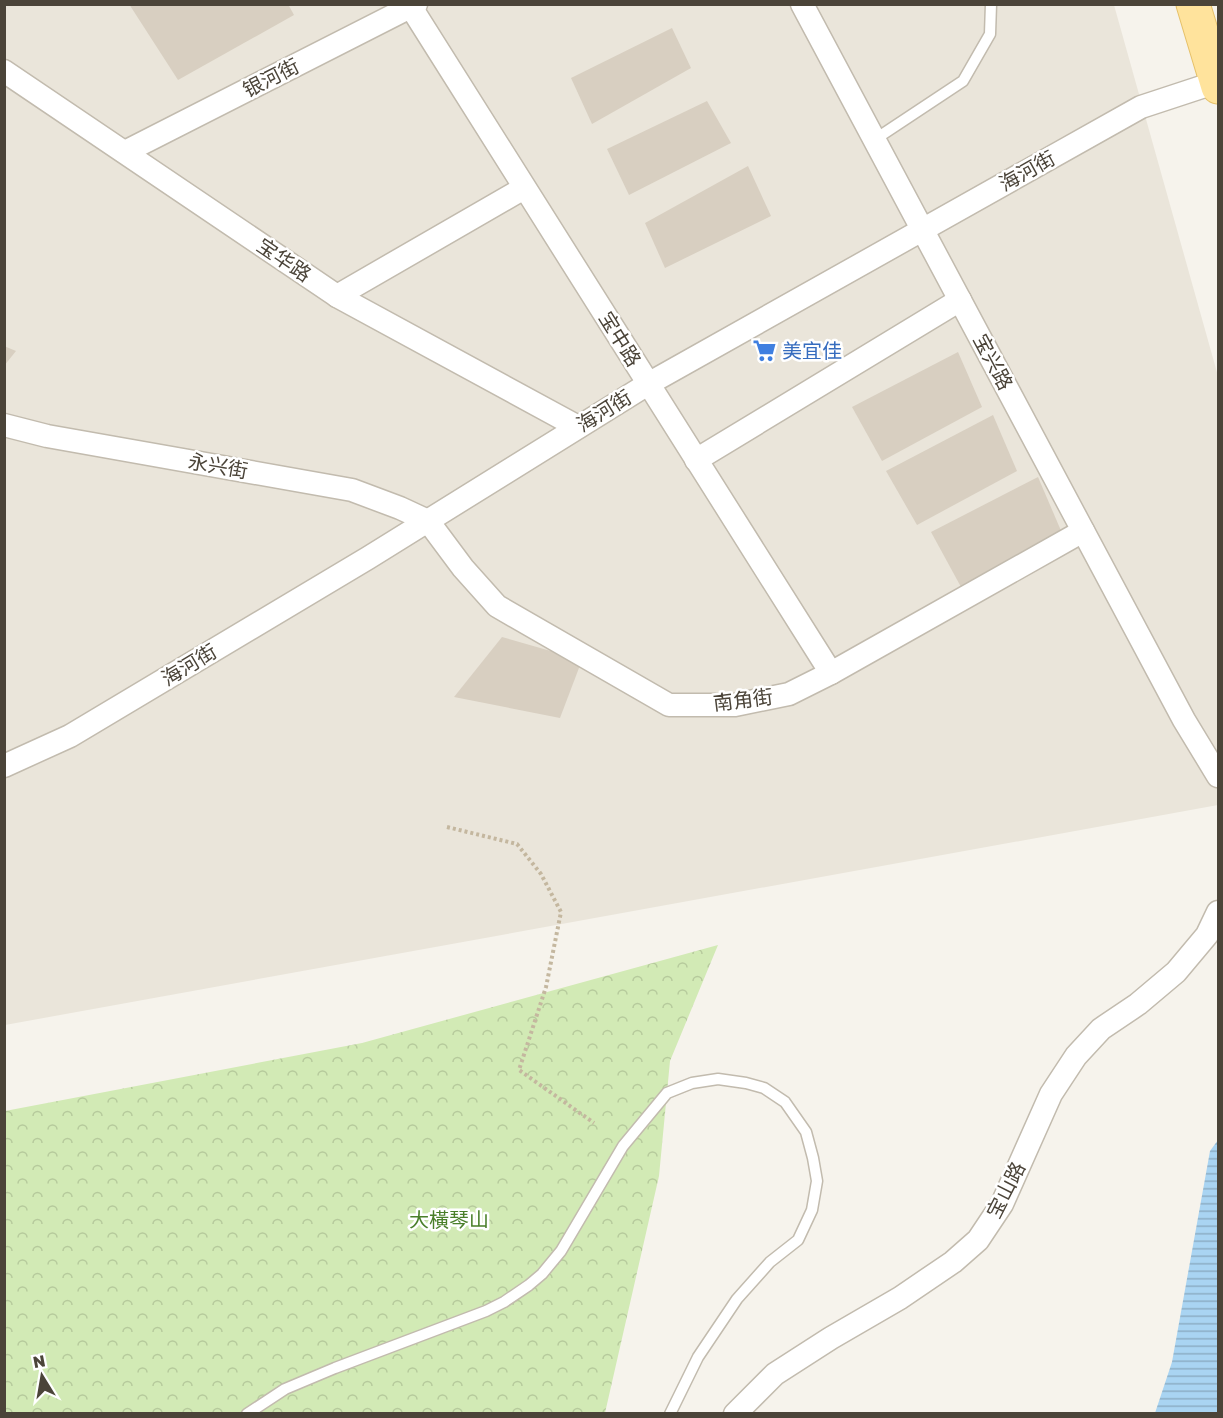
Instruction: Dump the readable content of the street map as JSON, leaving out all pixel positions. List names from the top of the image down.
{
  "streets": {
    "street": [
      "银河街",
      "海河街",
      "宝华路",
      "宝中路",
      "宝兴路",
      "永兴街",
      "南角街",
      "宝山路"
    ]
  },
  "crossings": [
    ["银河街", "宝华路"],
    ["银河街", "宝中路"],
    ["海河街", "宝华路"],
    ["海河街", "宝中路"],
    ["海河街", "宝兴路"],
    ["海河街", "永兴街"],
    ["海河街", "南角街"],
    ["宝中路", "南角街"],
    ["宝兴路", "南角街"],
    ["永兴街", "南角街"]
  ],
  "parks": ["大橫琴山"],
  "places": {
    "supermarket": ["美宜佳"]
  },
  "north": "top"
}
